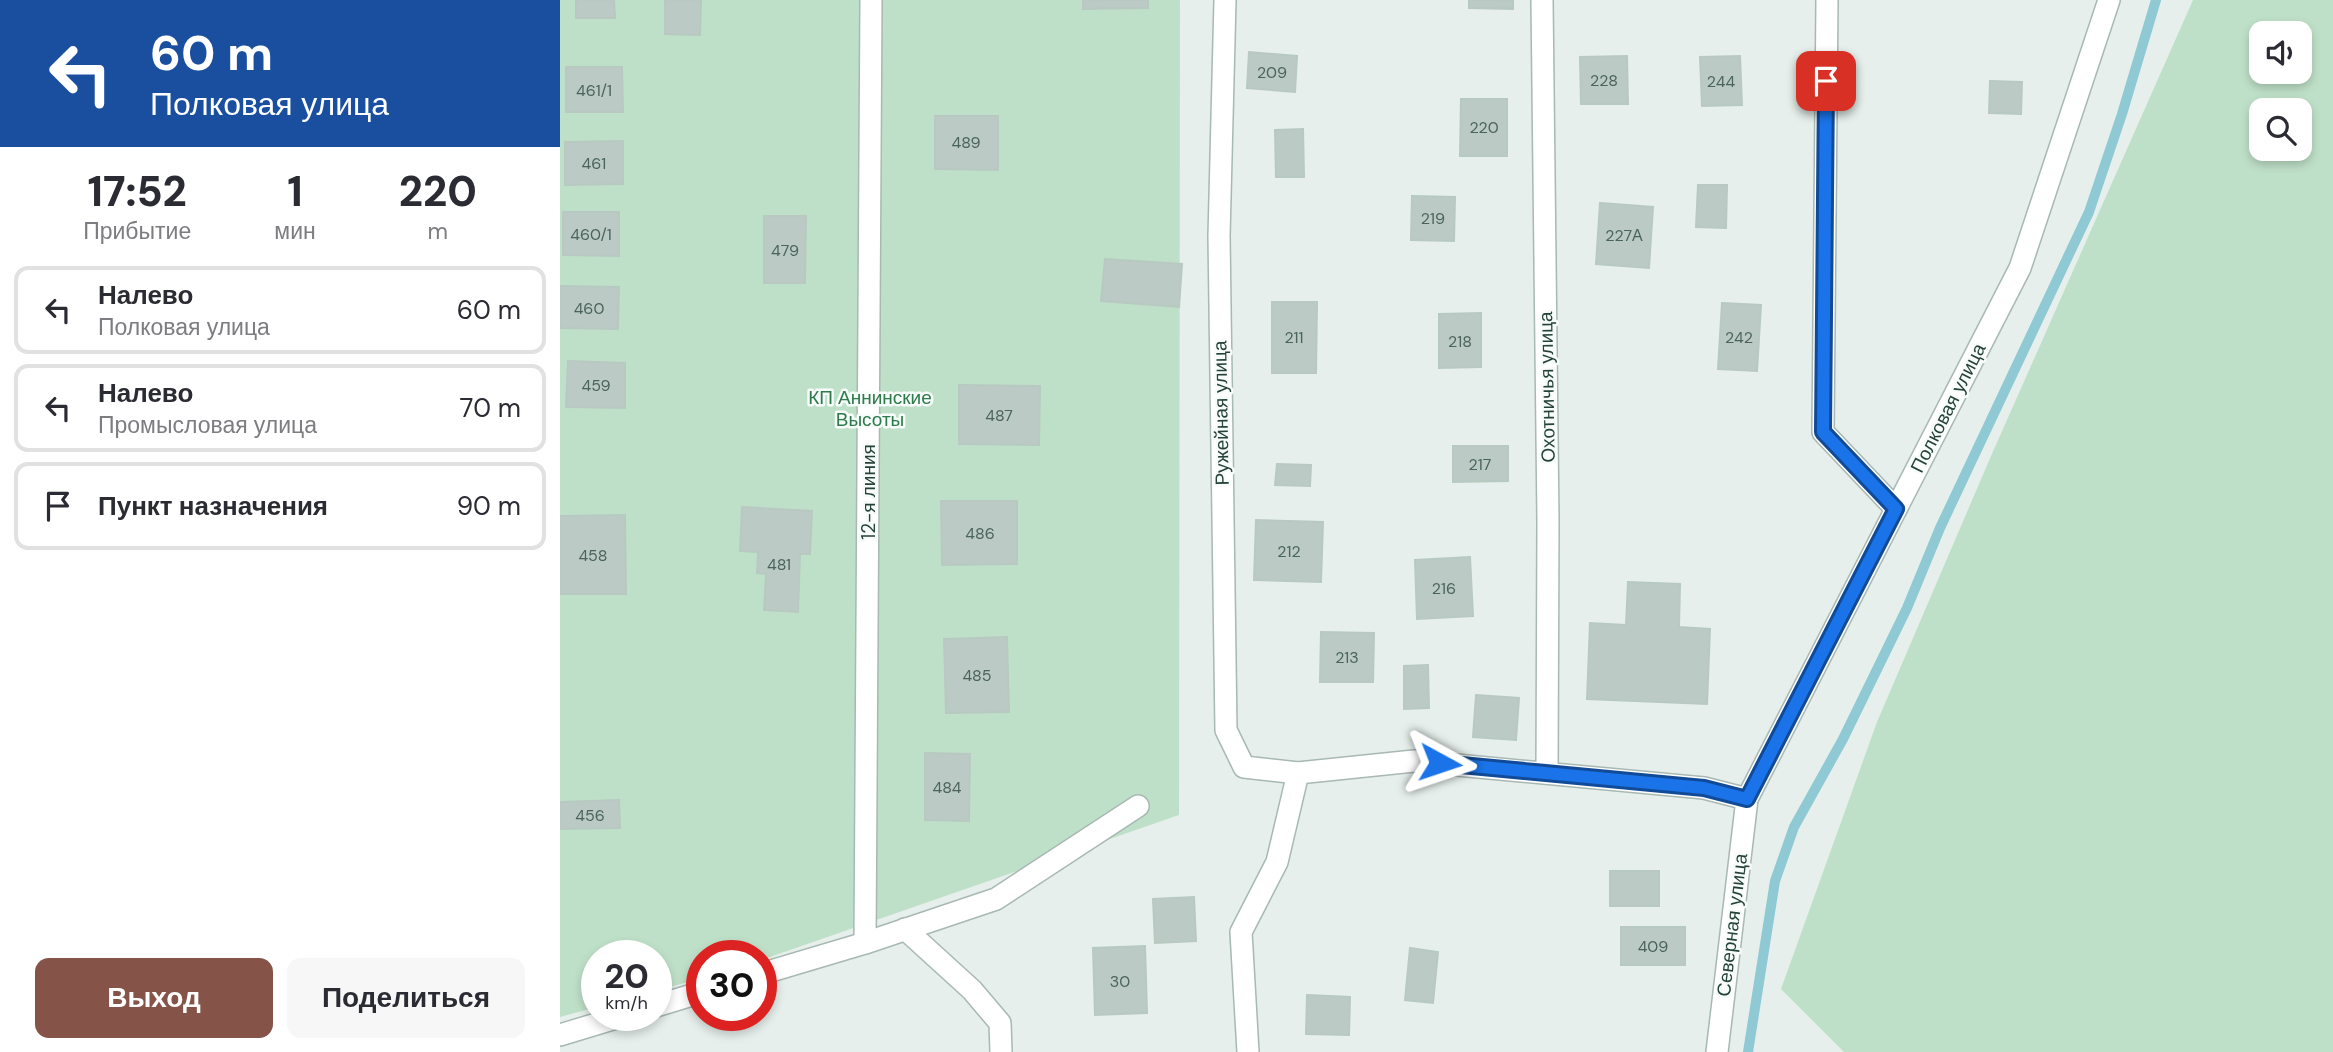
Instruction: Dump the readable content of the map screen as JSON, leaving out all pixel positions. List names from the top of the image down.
{
  "streets": {
    "street": [
      "Охотничья улица",
      "Полковая улица",
      "Ружейная улица",
      "12-я линия",
      "Северная улица"
    ]
  },
  "crossings": [
    ["Полковая улица", "Северная улица"]
  ],
  "parks": ["КП Аннинские Высоты"],
  "house_numbers": [
    "209",
    "228",
    "244",
    "461/1",
    "220",
    "489",
    "461",
    "219",
    "460/1",
    "227А",
    "479",
    "460",
    "211",
    "242",
    "218",
    "459",
    "487",
    "217",
    "486",
    "212",
    "458",
    "481",
    "216",
    "213",
    "485",
    "484",
    "456",
    "409",
    "30"
  ],
  "page": {
    "turn": ["60 m", "Полковая улица"],
    "eta": [
      "17:52",
      "Прибытие",
      "1",
      "мин",
      "220",
      "m"
    ],
    "list": [
      {
        "name": "Налево",
        "note": "Полковая улица",
        "value": "60 m"
      },
      {
        "name": "Налево",
        "note": "Промысловая улица",
        "value": "70 m"
      },
      {
        "name": "Пункт назначения",
        "value": "90 m"
      }
    ],
    "speed": "20 km/h",
    "limit": "30",
    "buttons": ["Выход", "Поделиться"]
  }
}
